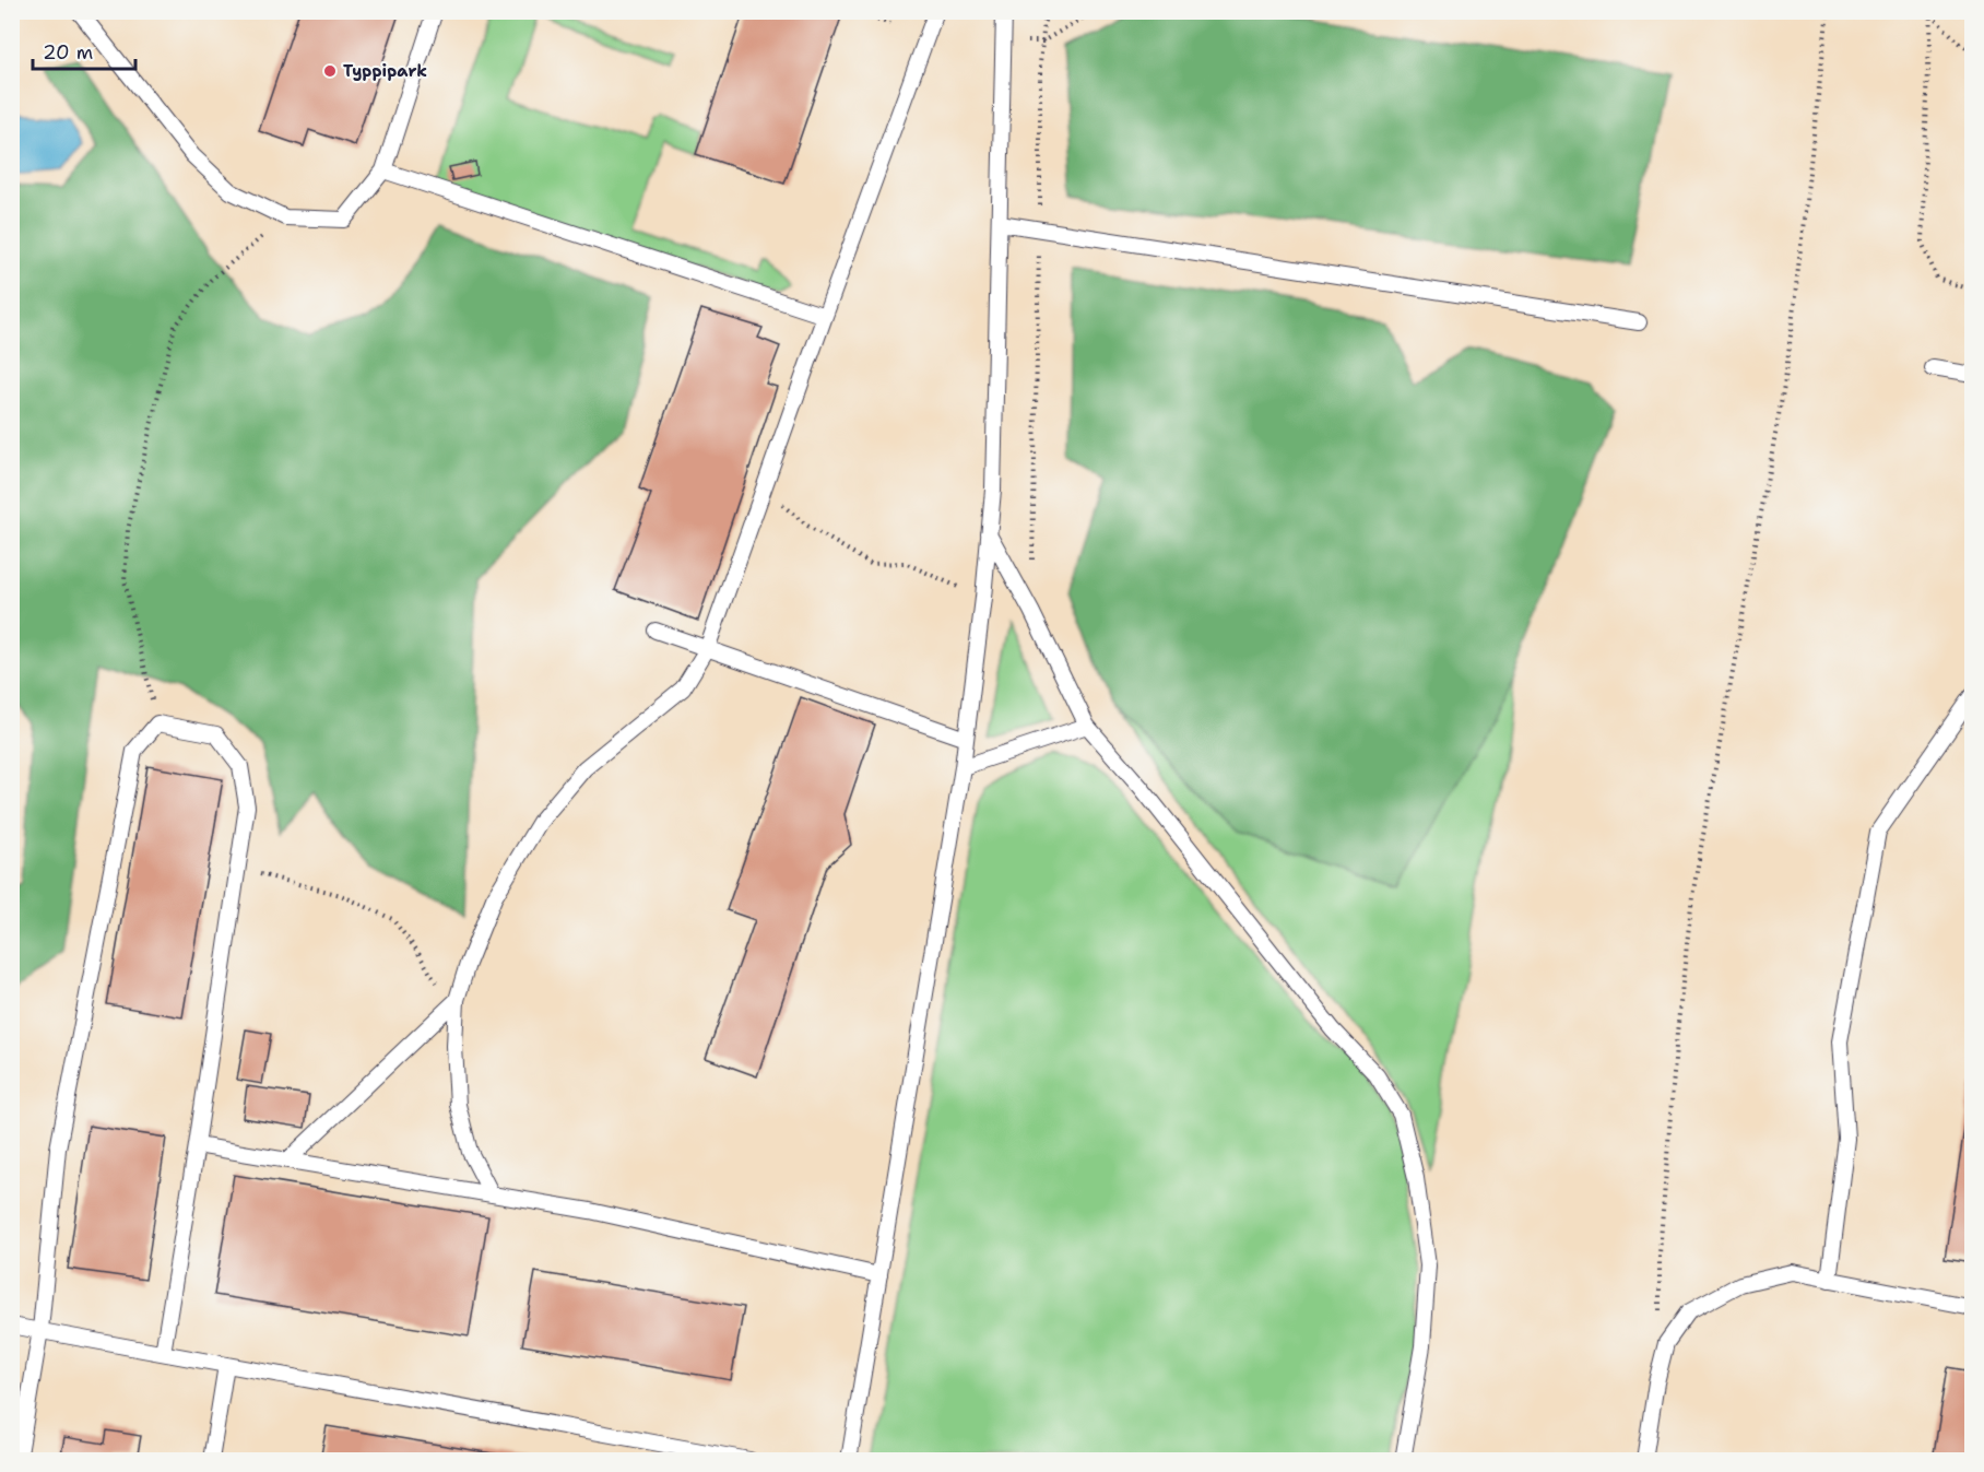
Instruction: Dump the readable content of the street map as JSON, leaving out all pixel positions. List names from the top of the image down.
{
  "places": ["Typpipark"],
  "scale_bar": "20 m"
}
